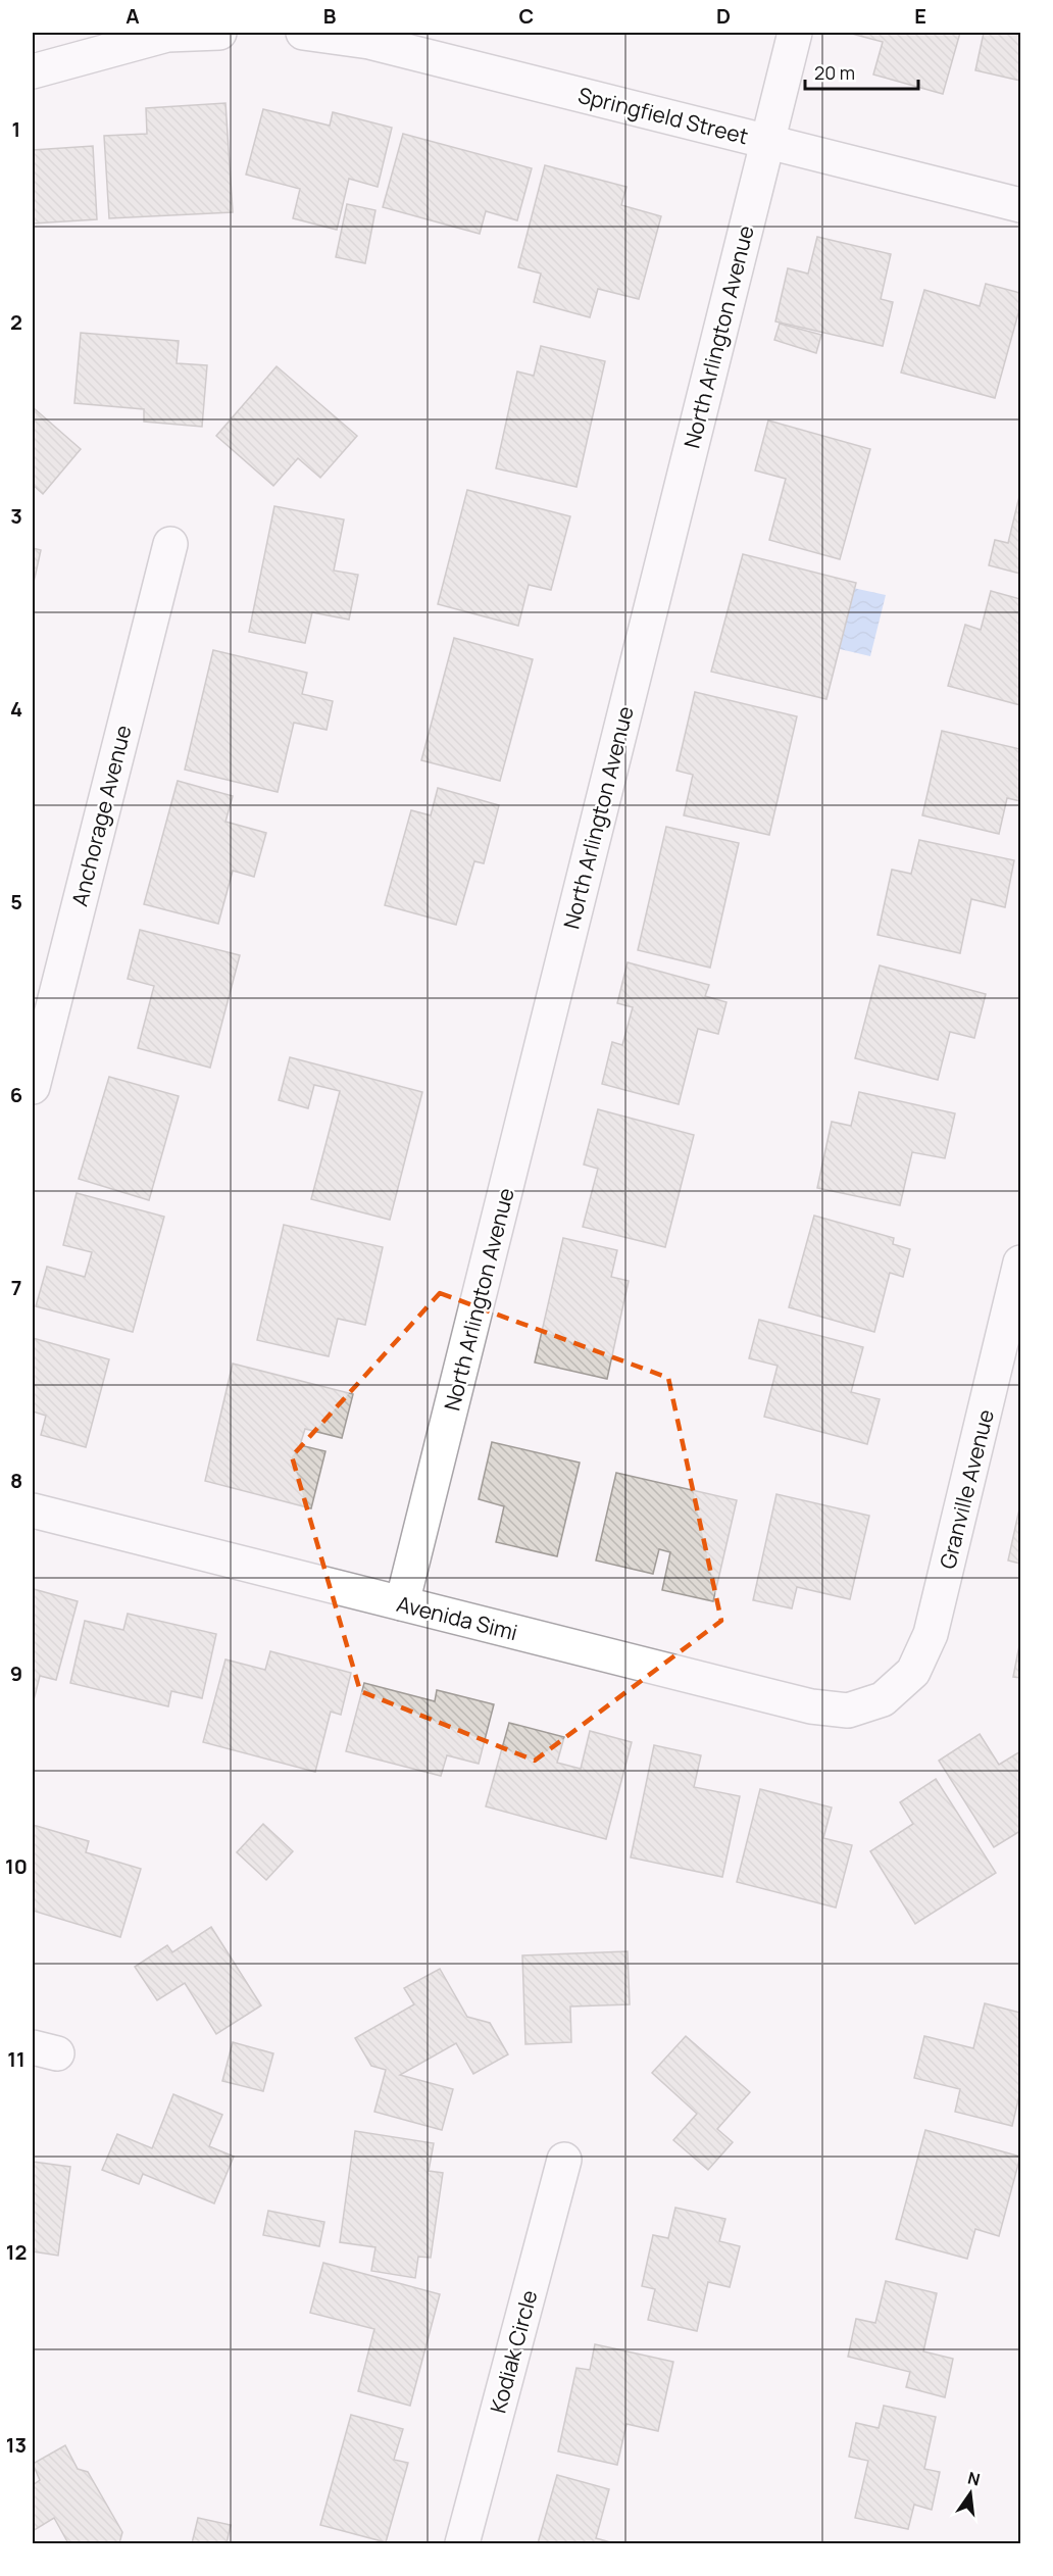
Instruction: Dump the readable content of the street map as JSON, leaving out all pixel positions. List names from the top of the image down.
{
  "streets": {
    "street": [
      "Springfield Street",
      "North Arlington Avenue",
      "Anchorage Avenue",
      "Granville Avenue",
      "Avenida Simi",
      "Kodiak Circle"
    ]
  },
  "crossings": [
    ["Springfield Street", "North Arlington Avenue"],
    ["North Arlington Avenue", "Avenida Simi"],
    ["Granville Avenue", "Avenida Simi"]
  ],
  "scale_bar": "20 m",
  "north": "top",
  "grid": {
    "columns": [
      "A",
      "B",
      "C",
      "D",
      "E"
    ],
    "rows": [
      "1",
      "2",
      "3",
      "4",
      "5",
      "6",
      "7",
      "8",
      "9",
      "10",
      "11",
      "12",
      "13"
    ]
  }
}
